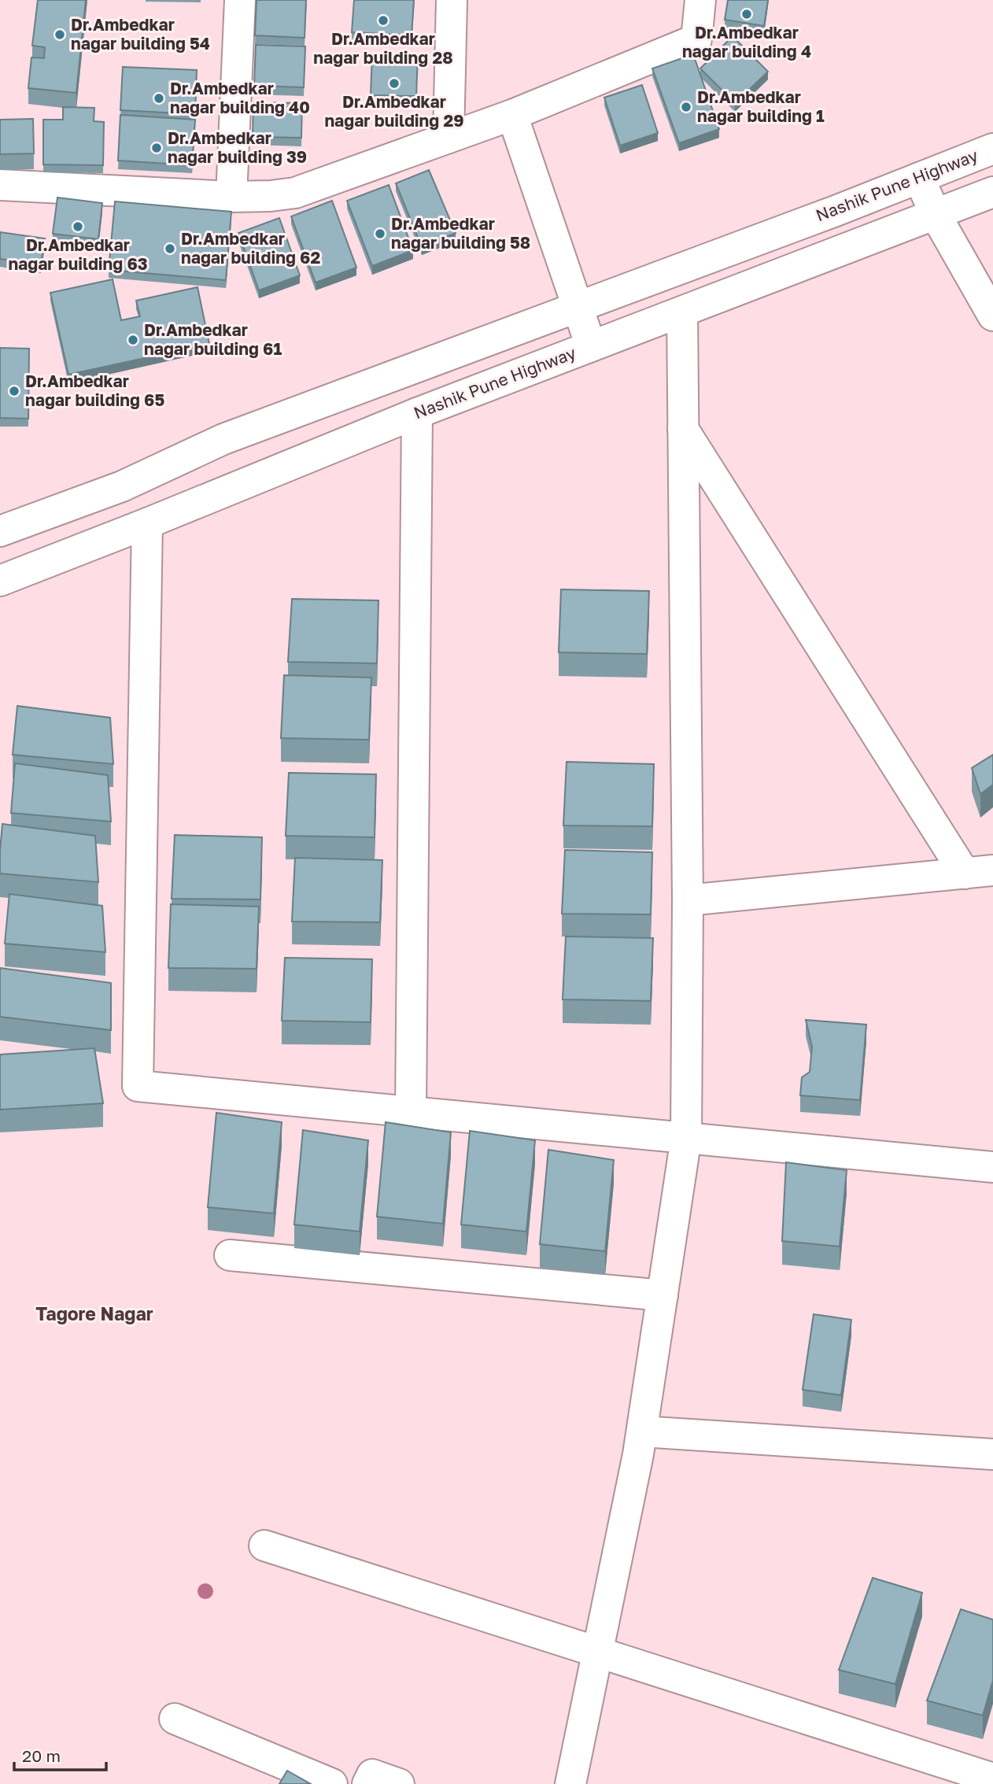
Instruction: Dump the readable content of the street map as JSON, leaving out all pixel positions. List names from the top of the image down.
{
  "streets": {
    "main road": ["Nashik Pune Highway"]
  },
  "districts": ["Tagore Nagar"],
  "places": [
    "Dr.Ambedkar nagar building 4",
    "Dr.Ambedkar nagar building 28",
    "Dr.Ambedkar nagar building 54",
    "Dr.Ambedkar nagar building 29",
    "Dr.Ambedkar nagar building 40",
    "Dr.Ambedkar nagar building 1",
    "Dr.Ambedkar nagar building 39",
    "Dr.Ambedkar nagar building 63",
    "Dr.Ambedkar nagar building 58",
    "Dr.Ambedkar nagar building 62",
    "Dr.Ambedkar nagar building 61",
    "Dr.Ambedkar nagar building 65"
  ],
  "scale_bar": "20 m"
}
